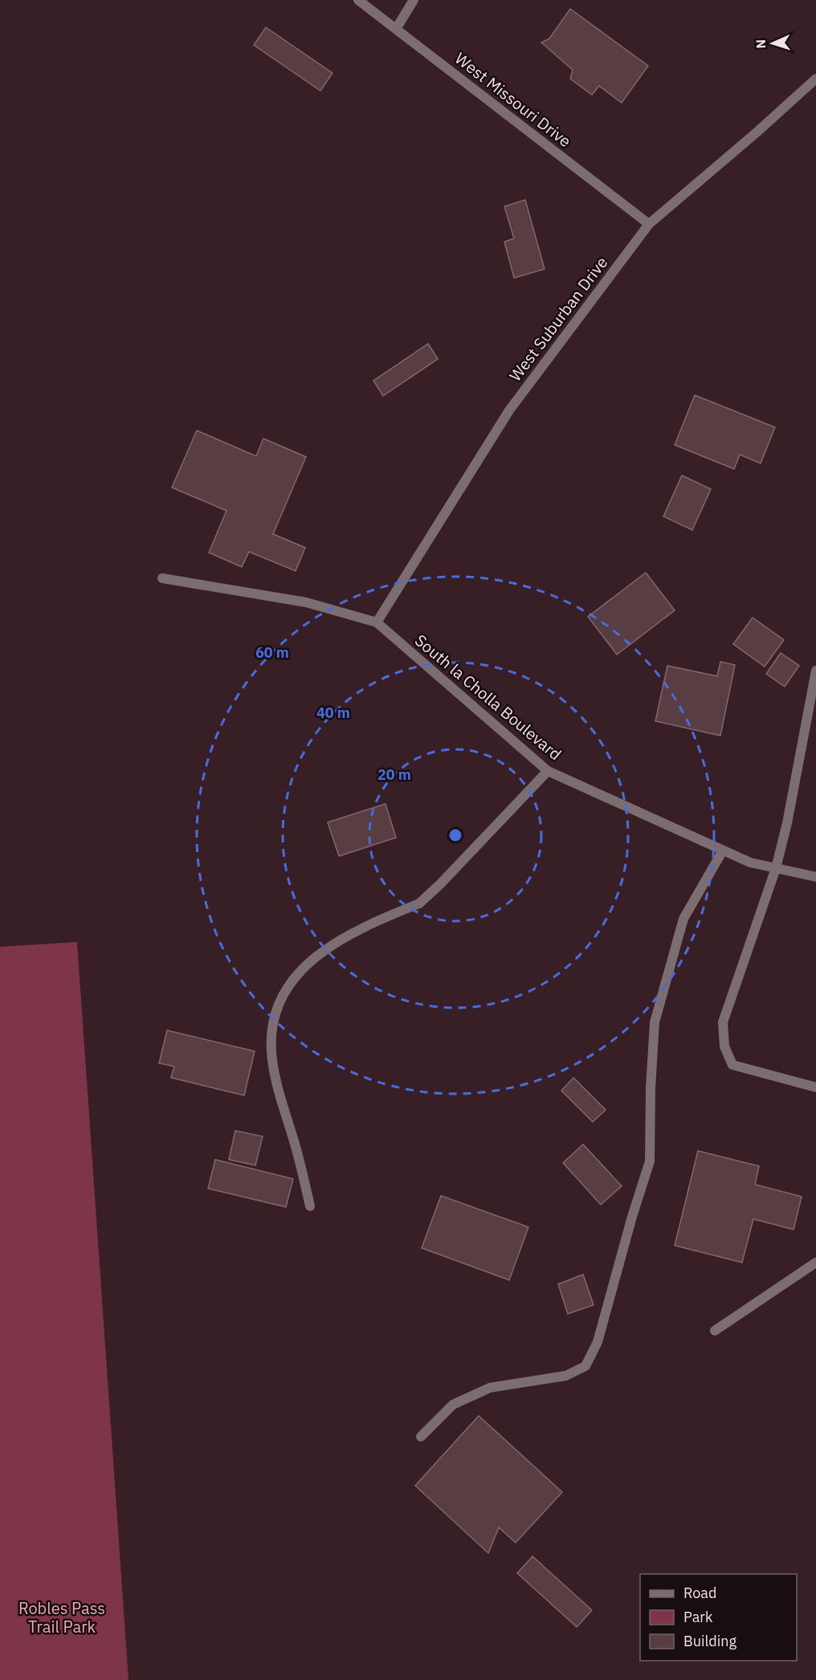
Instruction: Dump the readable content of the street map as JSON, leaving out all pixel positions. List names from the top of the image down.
{
  "streets": {
    "street": ["West Missouri Drive", "West Suburban Drive", "South la Cholla Boulevard"]
  },
  "crossings": [
    ["West Missouri Drive", "West Suburban Drive"],
    ["West Suburban Drive", "South la Cholla Boulevard"]
  ],
  "parks": ["Robles Pass Trail Park"],
  "legend": ["Road", "Park", "Building"],
  "north": "left",
  "rings": ["60 m", "40 m", "20 m"]
}
